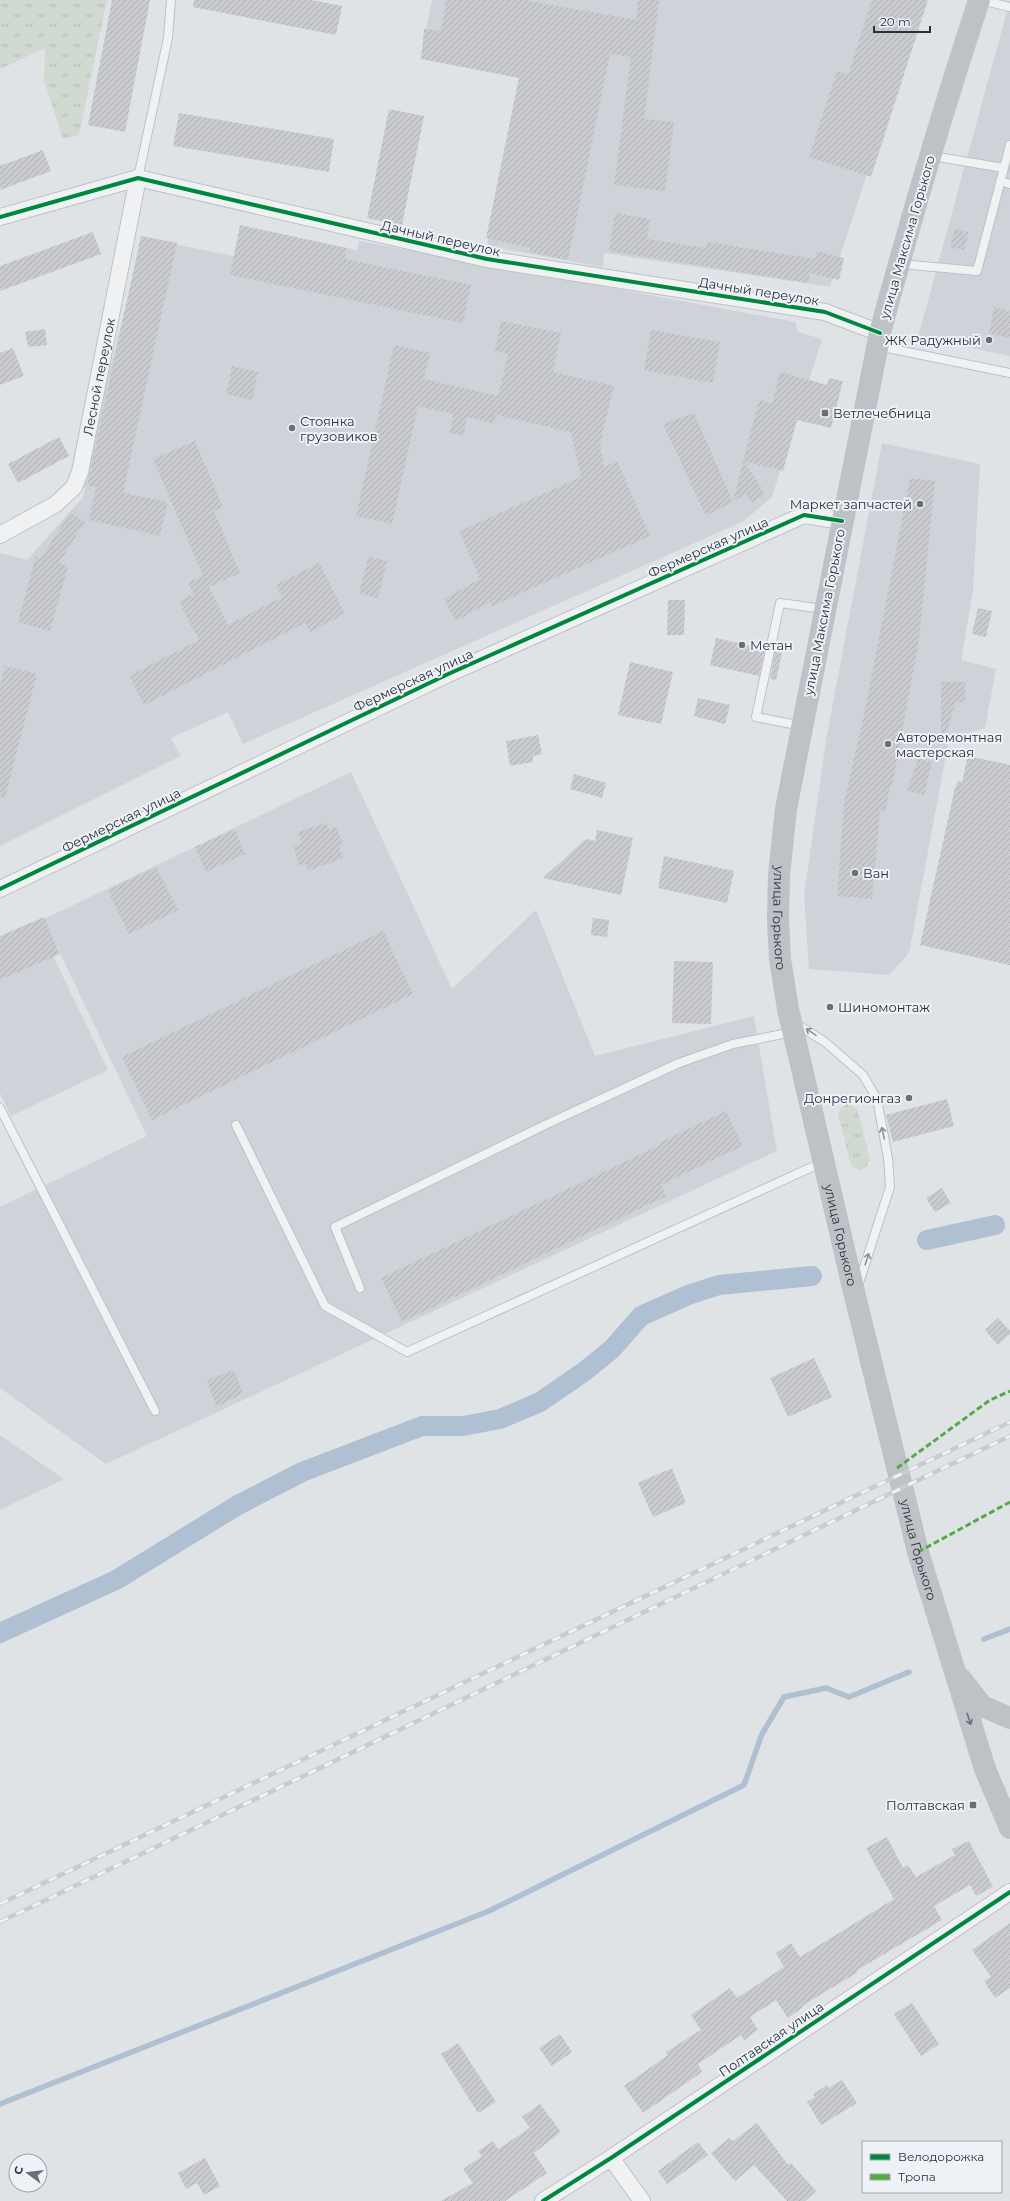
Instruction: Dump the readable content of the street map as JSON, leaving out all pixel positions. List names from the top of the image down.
{
  "streets": {
    "main road": ["улица Максима Горького", "улица Горького"],
    "street": [
      "Дачный переулок",
      "Лесной переулок",
      "Фермерская улица",
      "Полтавская улица"
    ]
  },
  "crossings": [
    ["улица Максима Горького", "Дачный переулок"],
    ["улица Максима Горького", "Фермерская улица"],
    ["улица Максима Горького", "улица Горького"],
    ["Дачный переулок", "Лесной переулок"]
  ],
  "places": {
    "other": [
      "ЖК Радужный",
      "Стоянка грузовиков",
      "Маркет запчастей",
      "Метан",
      "Авторемонтная мастерская",
      "Ван",
      "Шиномонтаж",
      "Донрегионгаз"
    ],
    "transit": ["Ветлечебница", "Полтавская"]
  },
  "legend": ["Велодорожка", "Тропа"],
  "scale_bar": "20 m",
  "north": "left"
}
